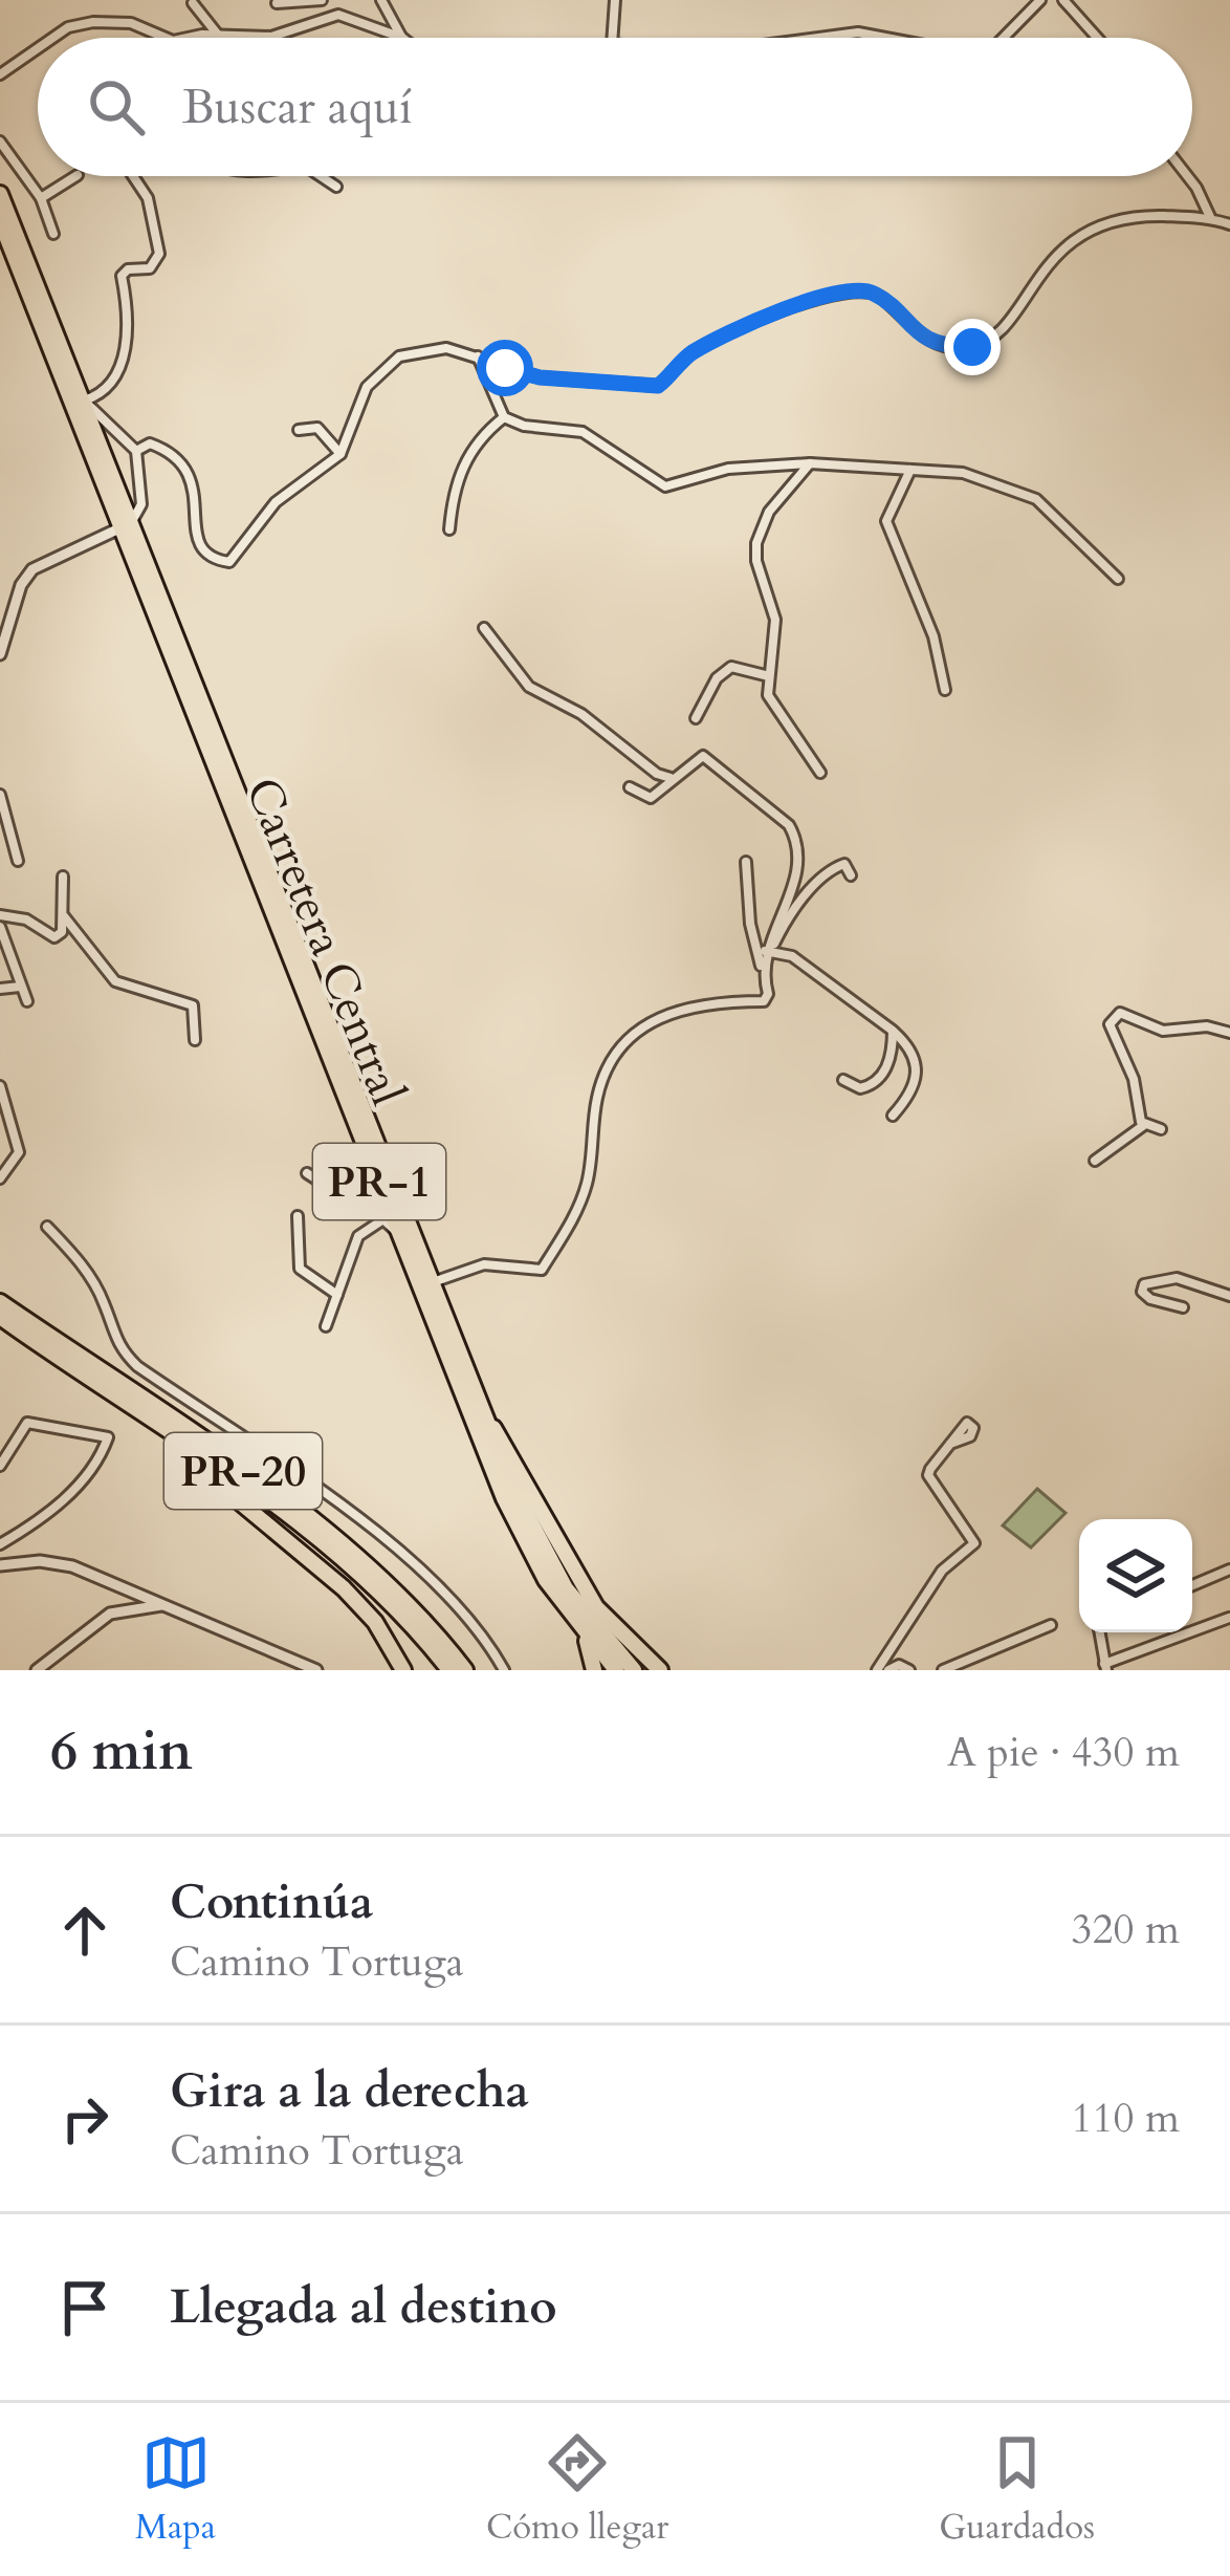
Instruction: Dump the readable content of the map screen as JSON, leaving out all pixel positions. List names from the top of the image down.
{
  "streets": {
    "highway": ["Carretera Central", "PR-1", "PR-20"]
  },
  "page": {
    "search": "Buscar aquí",
    "heading": ["6 min", "A pie · 430 m"],
    "list": [
      ["Continúa", "Camino Tortuga", "320 m"],
      ["Gira a la derecha", "Camino Tortuga", "110 m"],
      "Llegada al destino"
    ],
    "nav": ["Mapa", "Cómo llegar", "Guardados"]
  }
}
